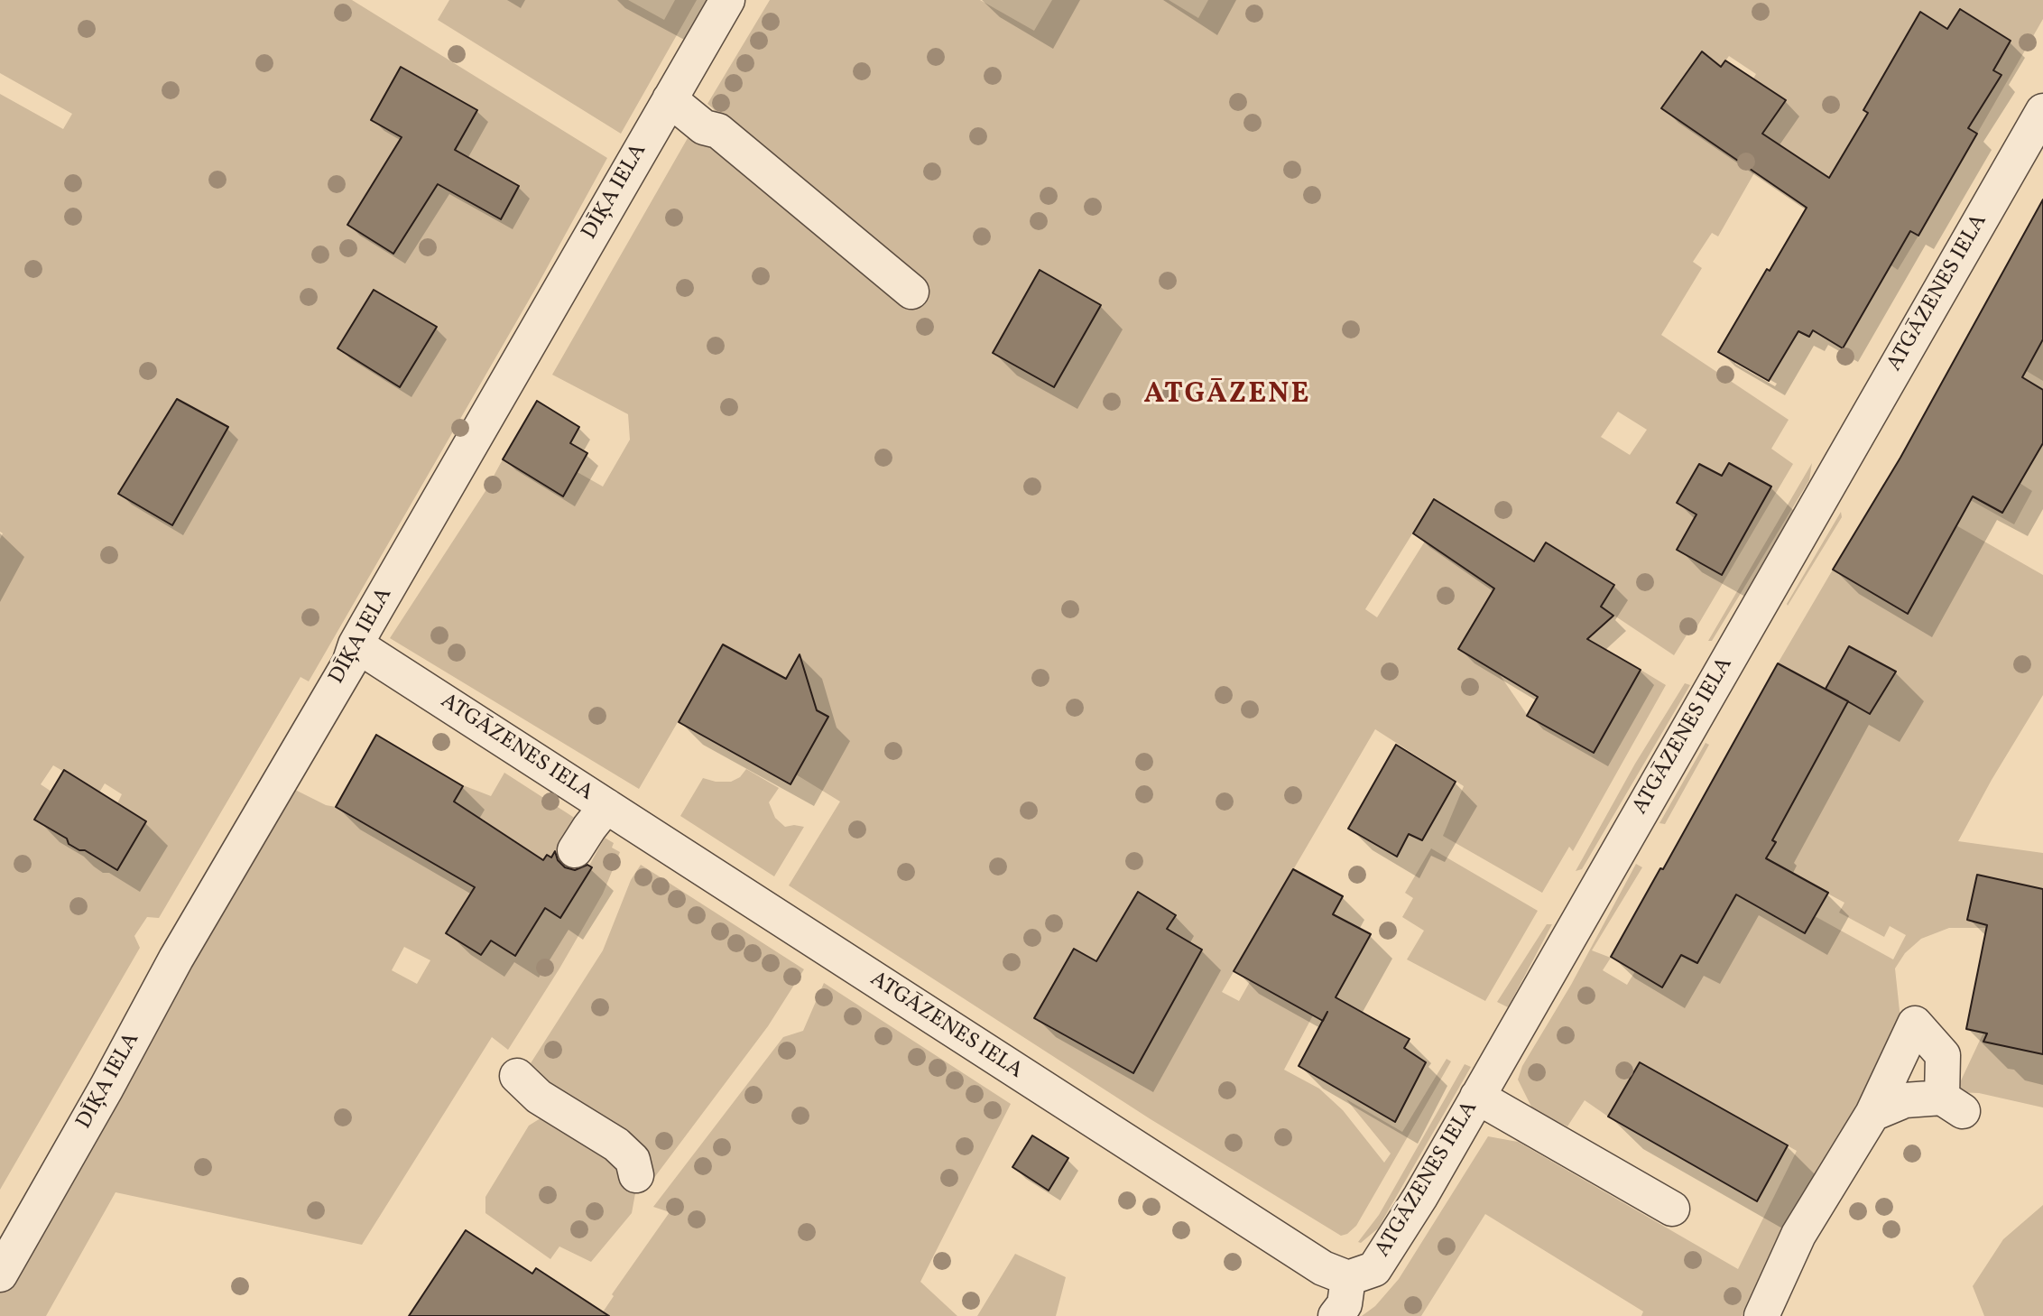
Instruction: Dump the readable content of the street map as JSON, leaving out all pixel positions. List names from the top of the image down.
{
  "streets": {
    "street": ["DĪĶA IELA", "ATGĀZENES IELA"]
  },
  "crossings": [
    ["DĪĶA IELA", "ATGĀZENES IELA"]
  ],
  "districts": ["ATGĀZENE"]
}
